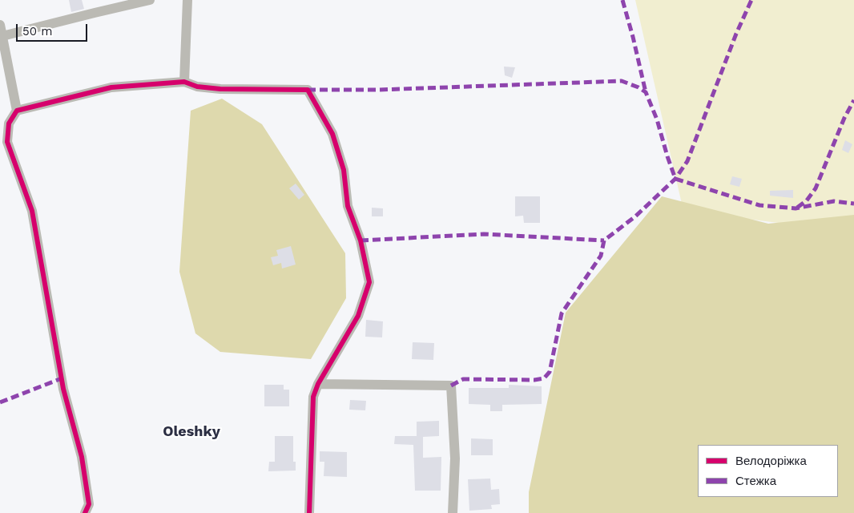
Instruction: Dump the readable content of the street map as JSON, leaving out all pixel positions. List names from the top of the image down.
{
  "districts": ["Oleshky"],
  "legend": ["Велодоріжка", "Стежка"],
  "scale_bar": "50 m"
}
